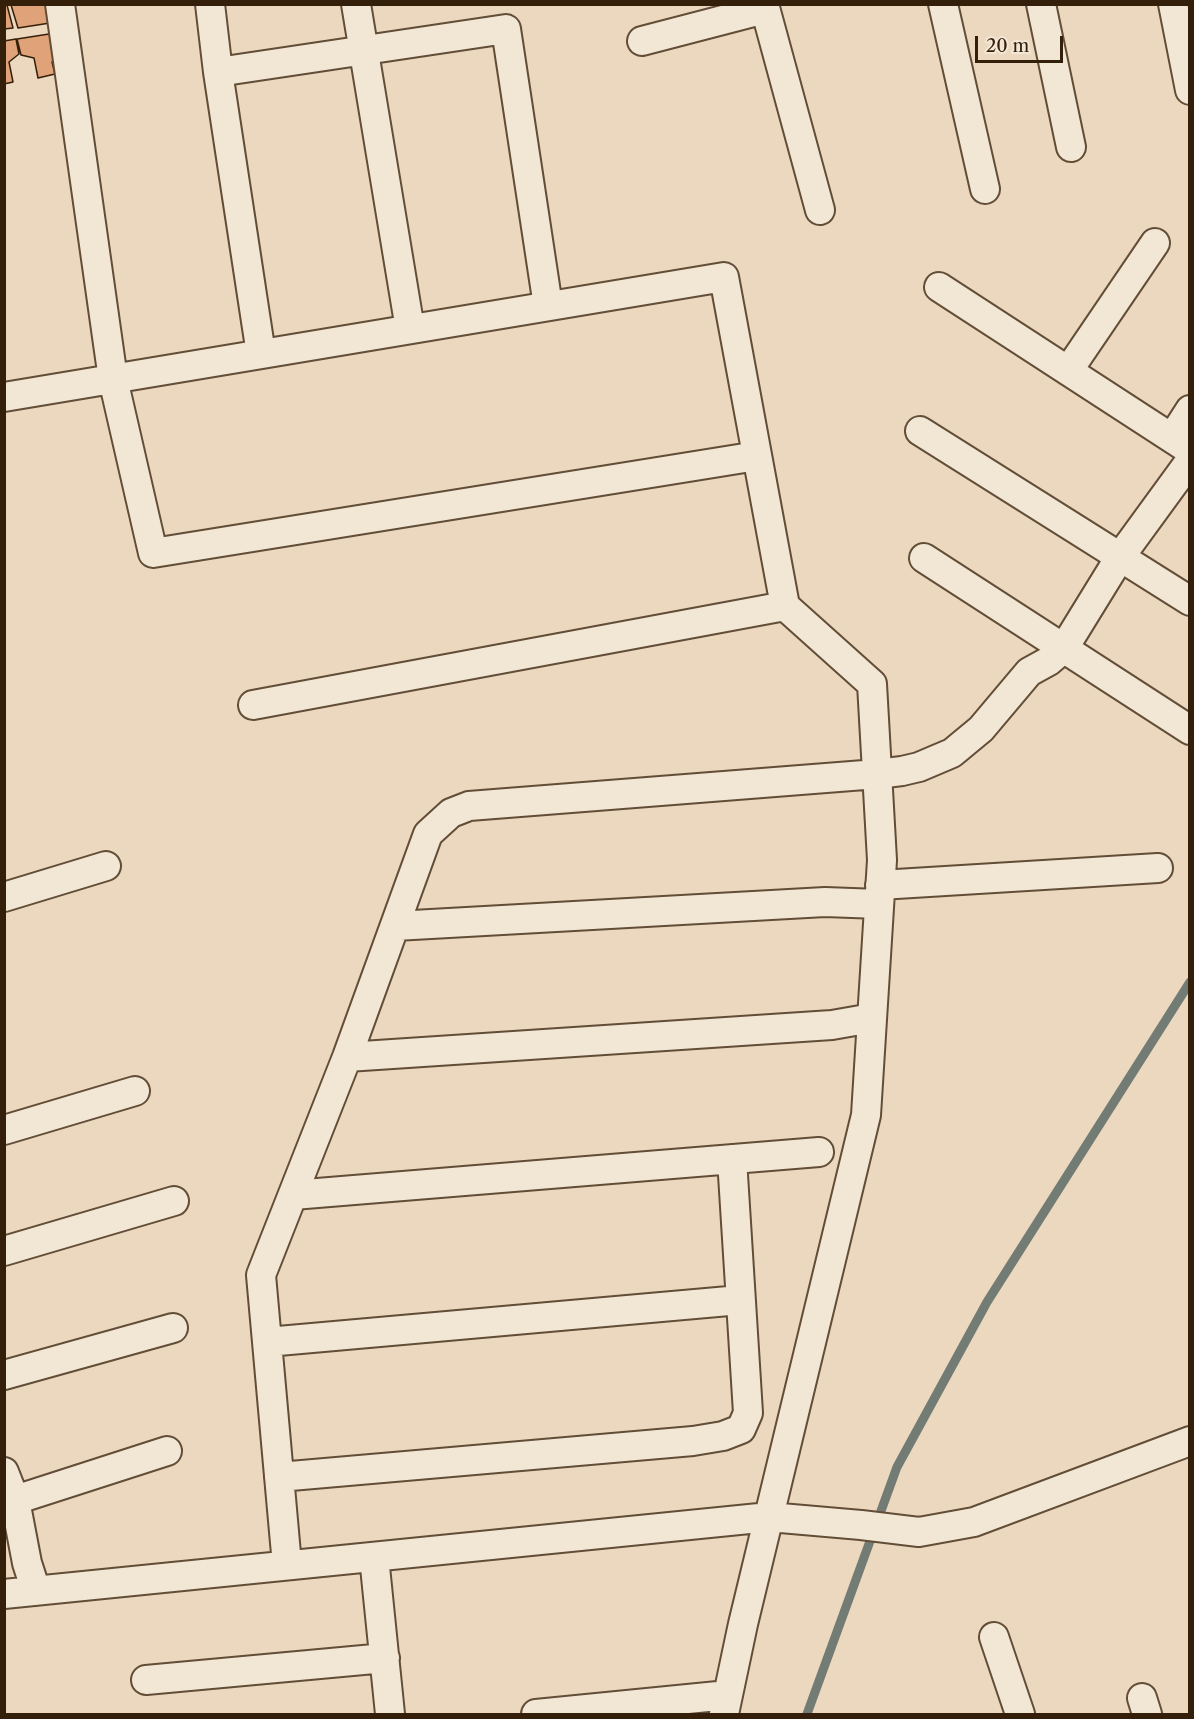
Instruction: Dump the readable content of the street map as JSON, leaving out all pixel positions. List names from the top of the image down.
{
  "scale_bar": "20 m"
}
